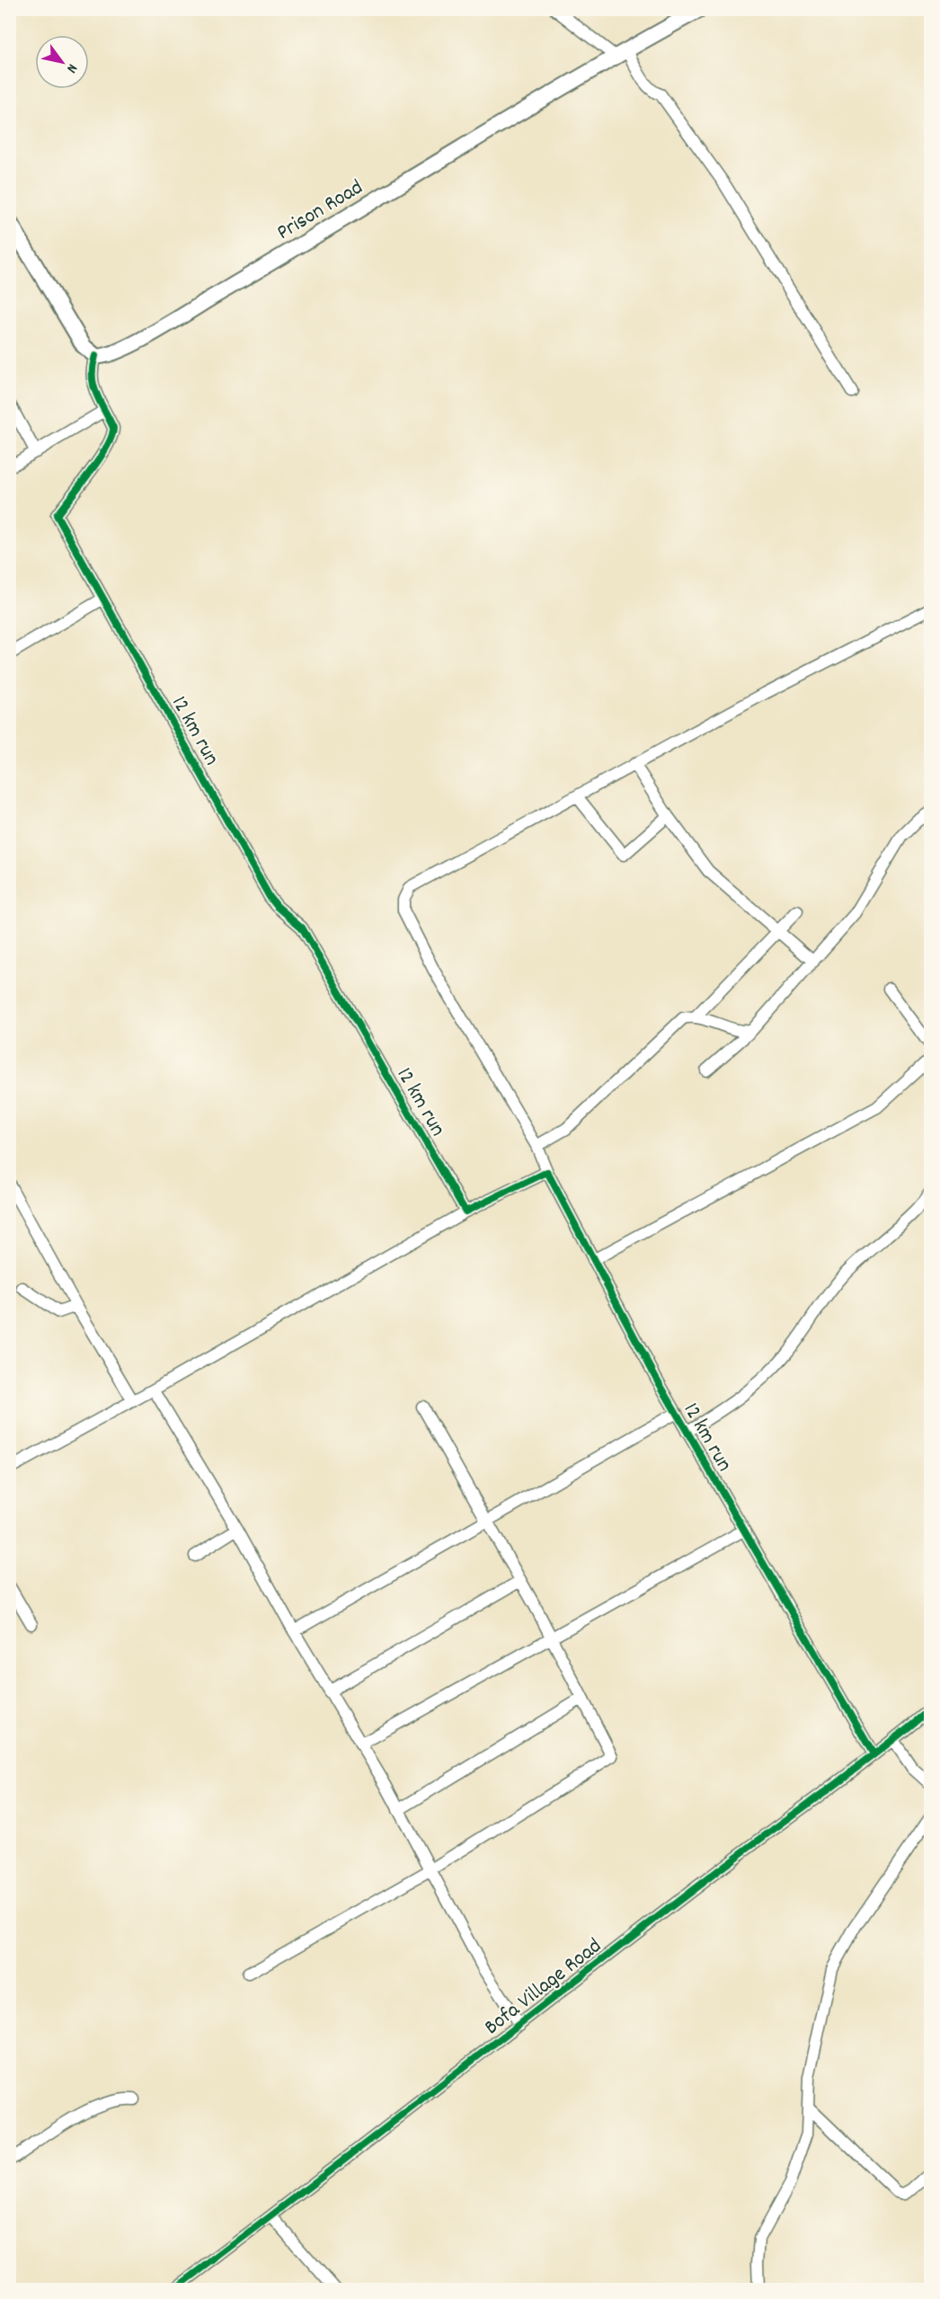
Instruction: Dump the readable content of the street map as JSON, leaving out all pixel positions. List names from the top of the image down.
{
  "streets": {
    "street": ["Prison Road", "12 km run", "Bofa Village Road"]
  },
  "crossings": [
    ["Prison Road", "12 km run"],
    ["12 km run", "Bofa Village Road"]
  ],
  "north": "bottom right"
}
